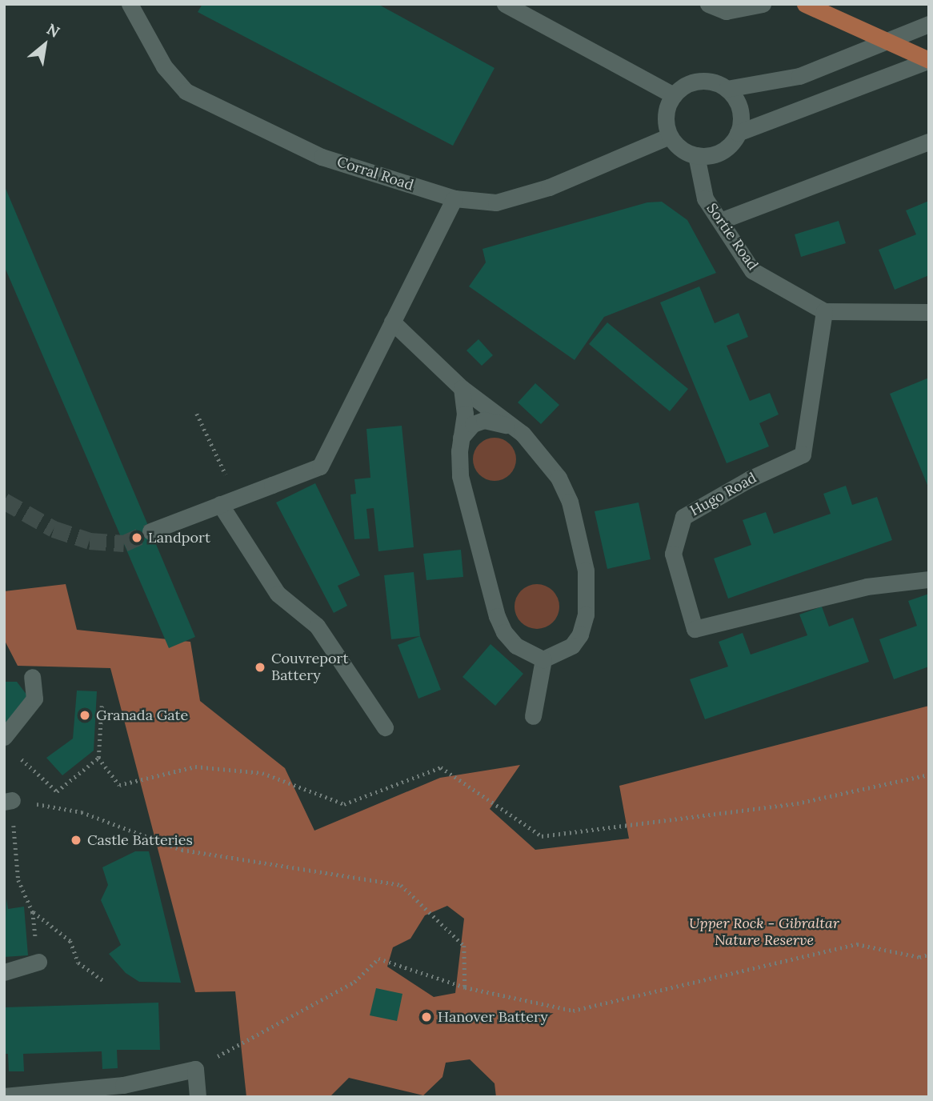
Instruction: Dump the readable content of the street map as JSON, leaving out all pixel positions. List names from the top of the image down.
{
  "streets": {
    "street": ["Corral Road", "Sortie Road", "Hugo Road"]
  },
  "crossings": [
    ["Corral Road", "Sortie Road"],
    ["Sortie Road", "Hugo Road"]
  ],
  "parks": ["Upper Rock - Gibraltar Nature Reserve"],
  "places": [
    "Landport",
    "Couvreport Battery",
    "Granada Gate",
    "Castle Batteries",
    "Hanover Battery"
  ],
  "north": "top right"
}
